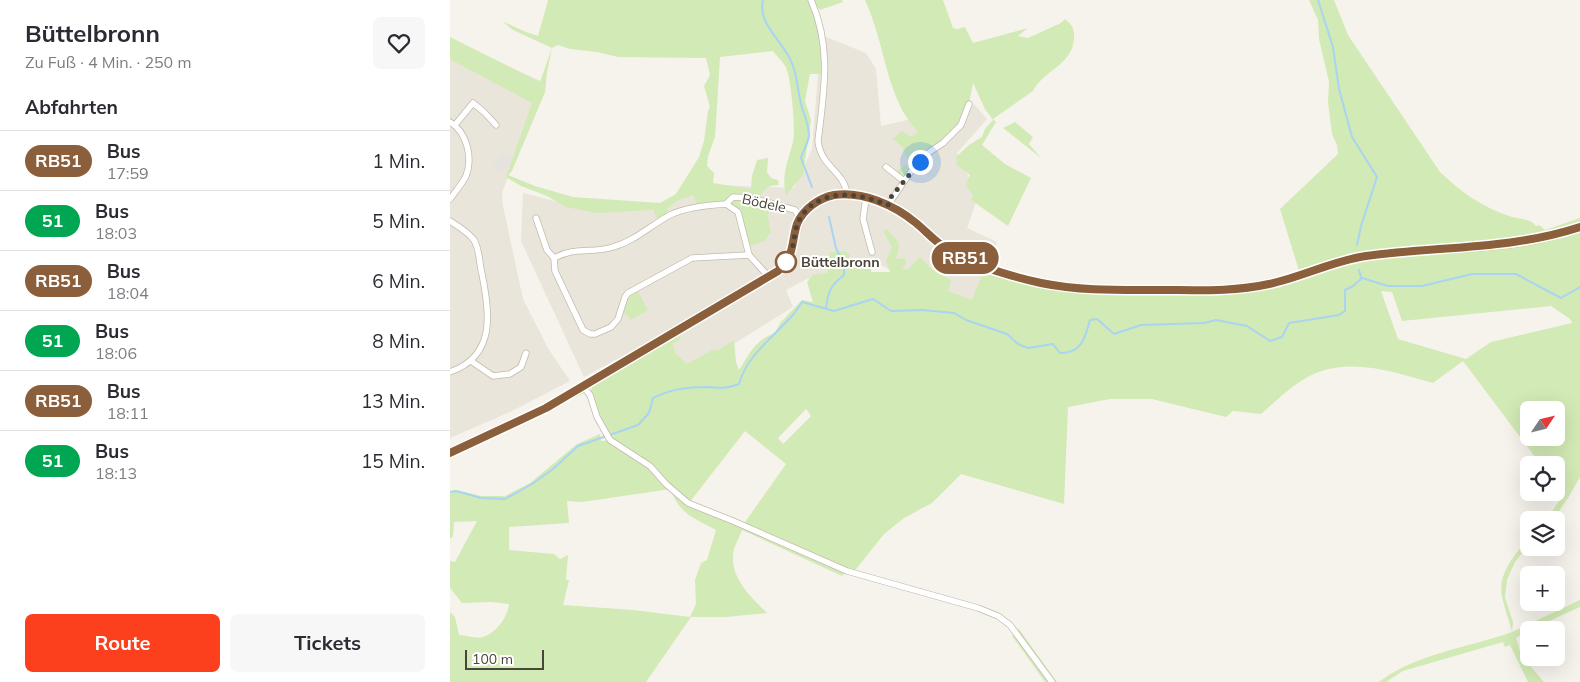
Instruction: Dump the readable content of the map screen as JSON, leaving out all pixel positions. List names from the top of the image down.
{
  "streets": {
    "street": ["Bödele"]
  },
  "places": ["Büttelbronn"],
  "lines": ["bus line RB51"],
  "scale_bar": "100 m",
  "north": "top right",
  "page": {
    "heading": [
      ["Büttelbronn", "Zu Fuß · 4 Min. · 250 m"],
      "Abfahrten"
    ],
    "on_map": "RB51",
    "list": [
      {
        "mark": "RB51",
        "name": "Bus",
        "note": "17:59",
        "value": "1 Min."
      },
      {
        "mark": "51",
        "name": "Bus",
        "note": "18:03",
        "value": "5 Min."
      },
      {
        "mark": "RB51",
        "name": "Bus",
        "note": "18:04",
        "value": "6 Min."
      },
      {
        "mark": "51",
        "name": "Bus",
        "note": "18:06",
        "value": "8 Min."
      },
      {
        "mark": "RB51",
        "name": "Bus",
        "note": "18:11",
        "value": "13 Min."
      },
      {
        "mark": "51",
        "name": "Bus",
        "note": "18:13",
        "value": "15 Min."
      }
    ],
    "map_buttons": ["+", "−"],
    "buttons": ["Route", "Tickets"],
    "scale": "100 m"
  }
}
